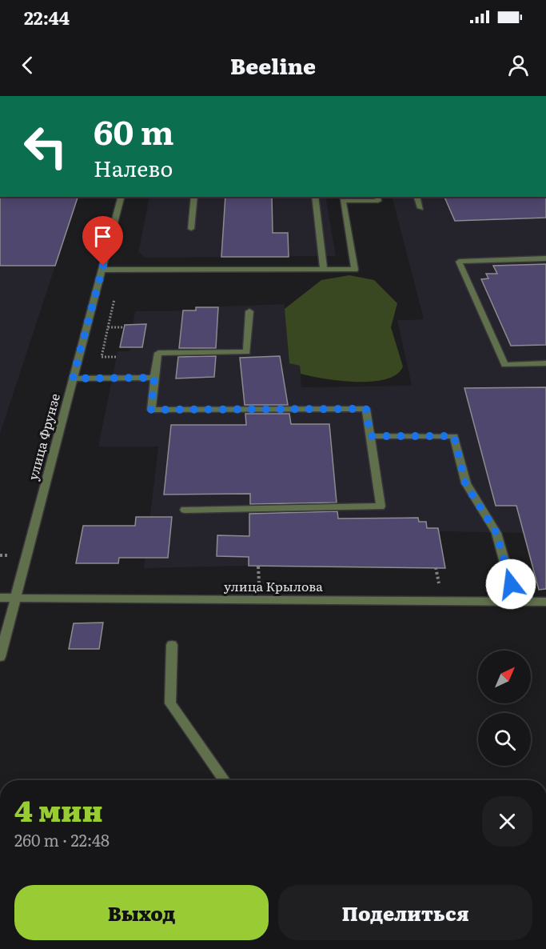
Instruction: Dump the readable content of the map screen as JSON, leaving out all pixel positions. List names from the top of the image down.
{
  "streets": {
    "street": ["улица Фрунзе", "улица Крылова"]
  },
  "crossings": [
    ["улица Фрунзе", "улица Крылова"]
  ],
  "north": "top right",
  "page": {
    "status": "22:44",
    "header": "Beeline",
    "turn": ["60 m", "Налево"],
    "heading": ["4 мин", "260 m · 22:48"],
    "buttons": ["Выход", "Поделиться"]
  }
}
